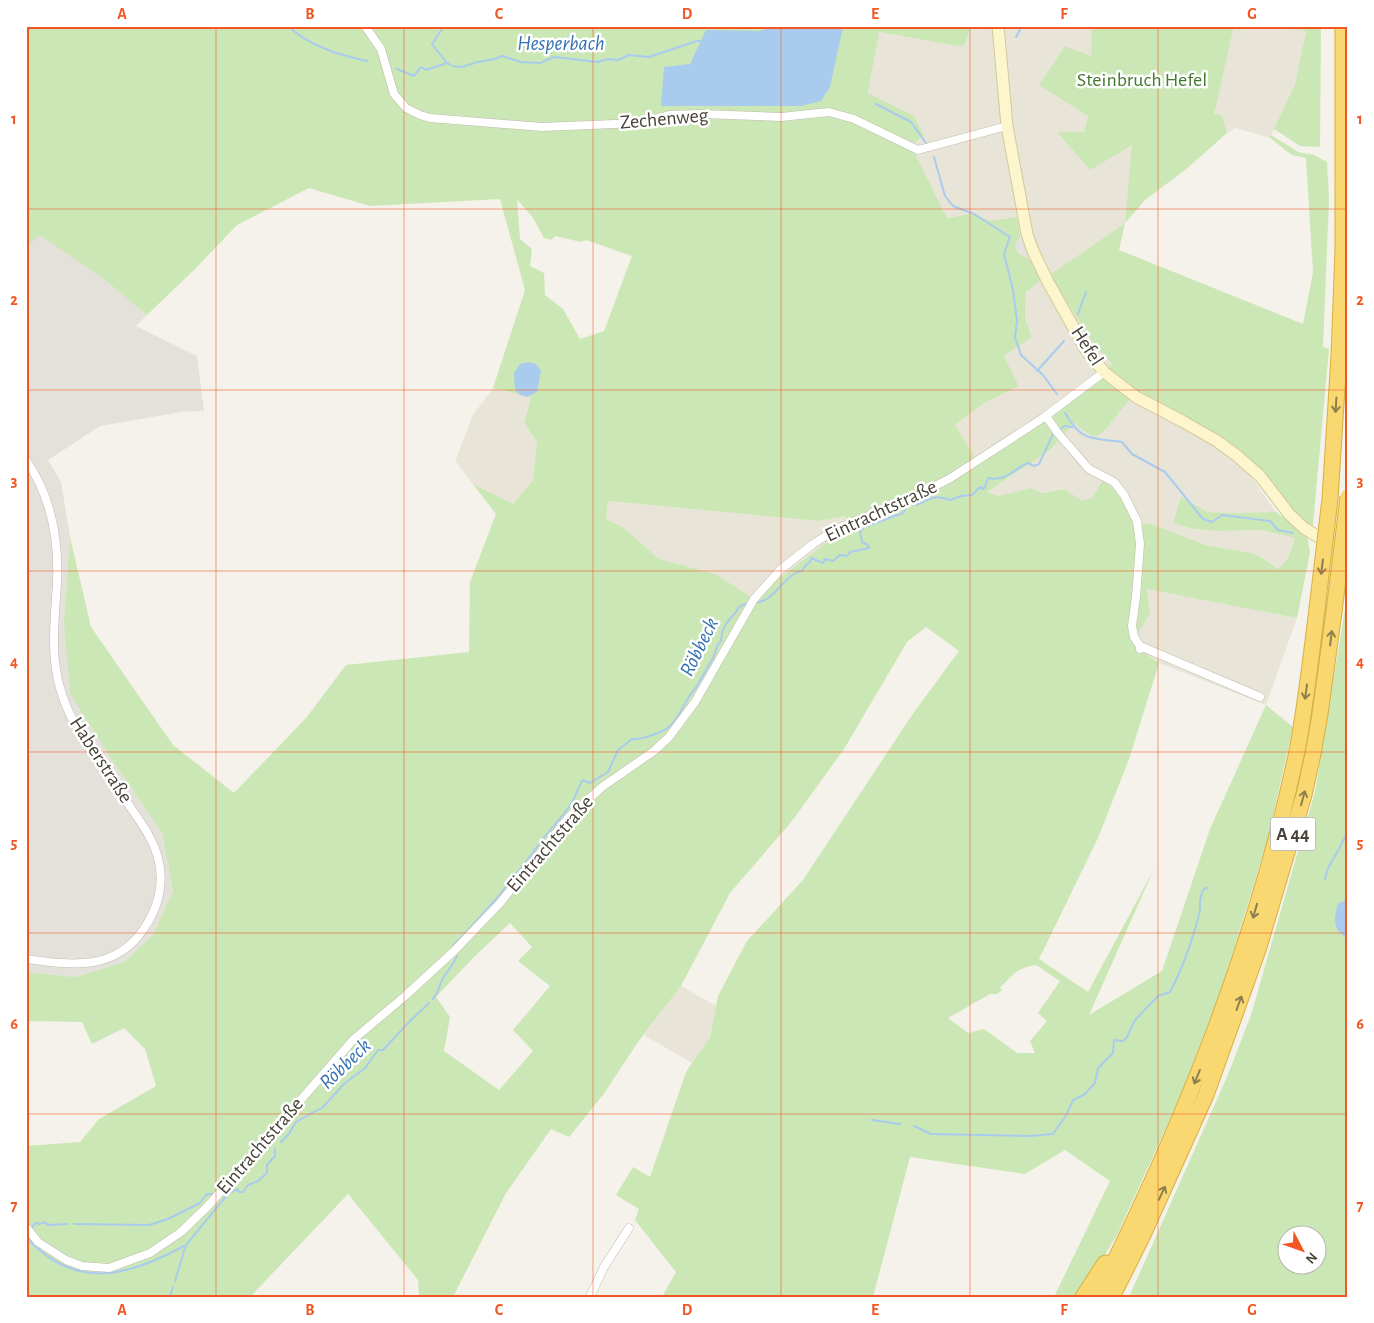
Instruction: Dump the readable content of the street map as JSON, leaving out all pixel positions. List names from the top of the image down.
{
  "streets": {
    "highway": ["A 44"],
    "main road": ["Hefel"],
    "street": ["Zechenweg", "Eintrachtstraße", "Haberstraße"]
  },
  "crossings": [
    ["Zechenweg", "Hefel"],
    ["Hefel", "Eintrachtstraße"]
  ],
  "water": ["Hesperbach", "Röbbeck"],
  "parks": ["Steinbruch Hefel"],
  "north": "bottom right",
  "grid": {
    "columns": [
      "A",
      "B",
      "C",
      "D",
      "E",
      "F",
      "G"
    ],
    "rows": [
      "1",
      "2",
      "3",
      "4",
      "5",
      "6",
      "7"
    ]
  }
}
